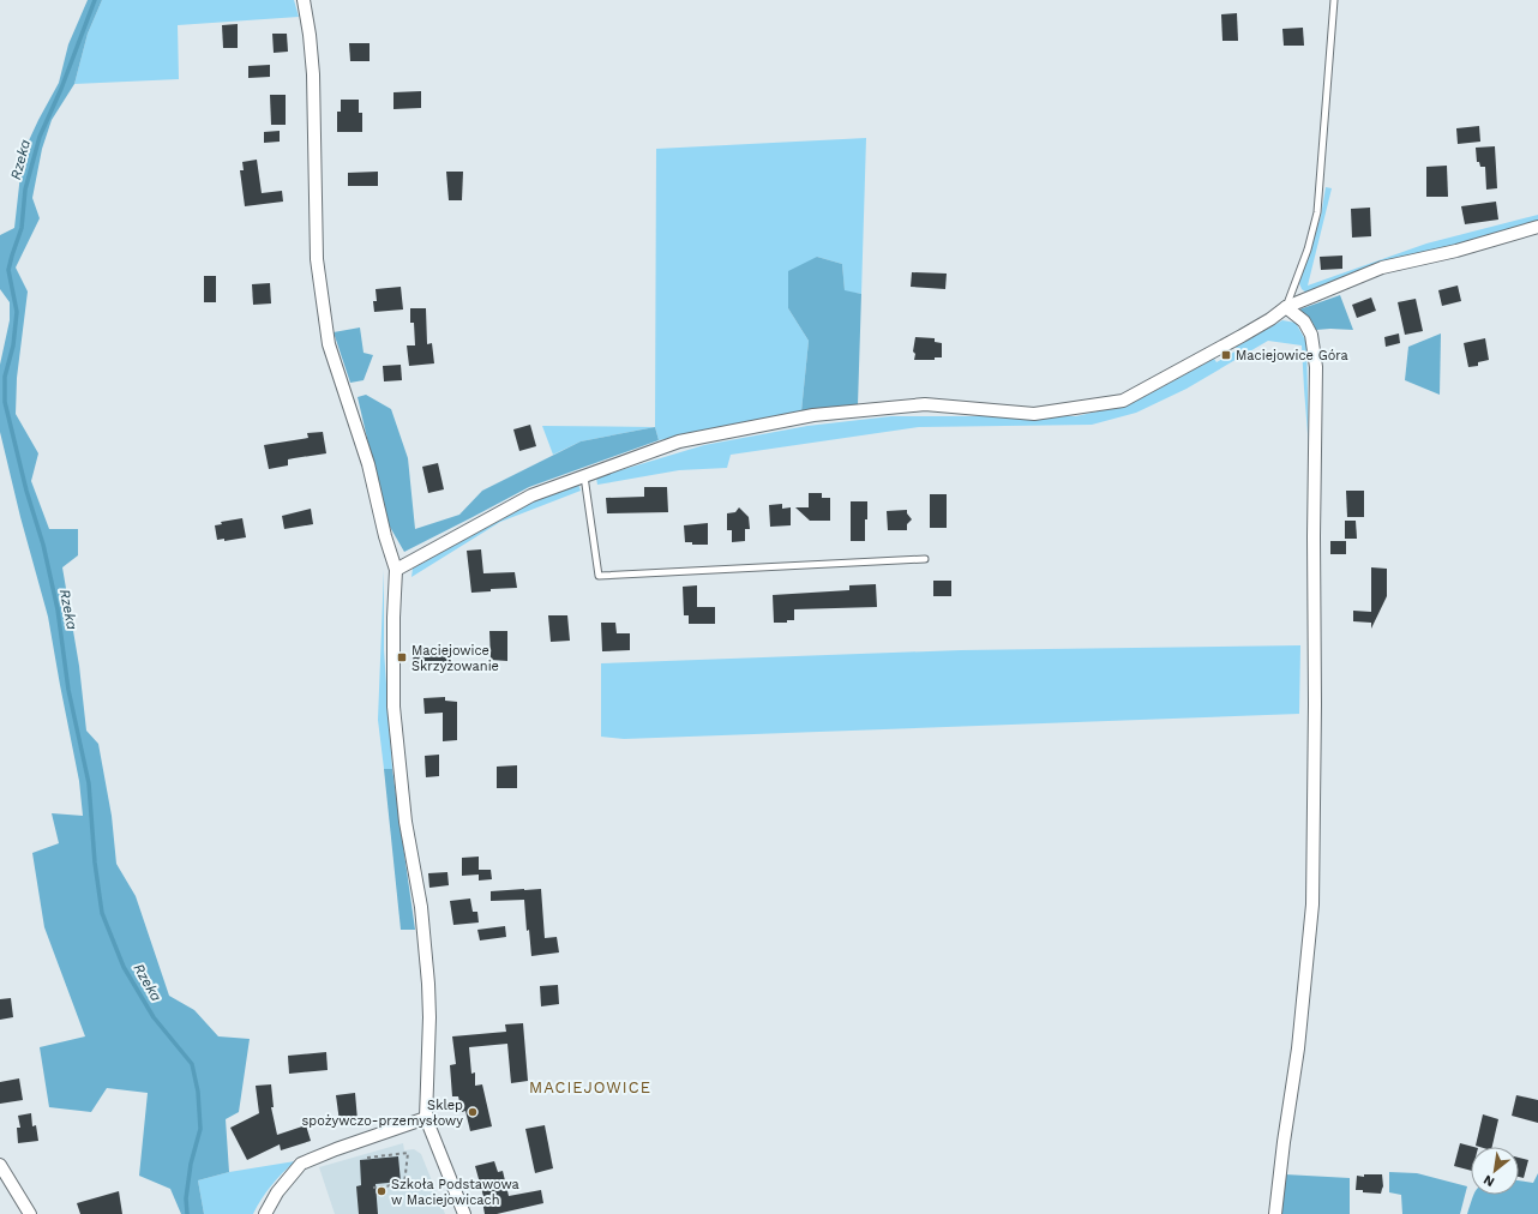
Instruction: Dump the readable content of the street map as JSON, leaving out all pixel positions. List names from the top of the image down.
{
  "districts": ["MACIEJOWICE"],
  "water": ["Rzeka"],
  "places": {
    "transit": ["Maciejowice Góra", "Maciejowice Skrzyżowanie"],
    "other": ["Sklep spożywczo-przemysłowy", "Szkoła Podstawowa w Maciejowicach"]
  },
  "north": "bottom left"
}
